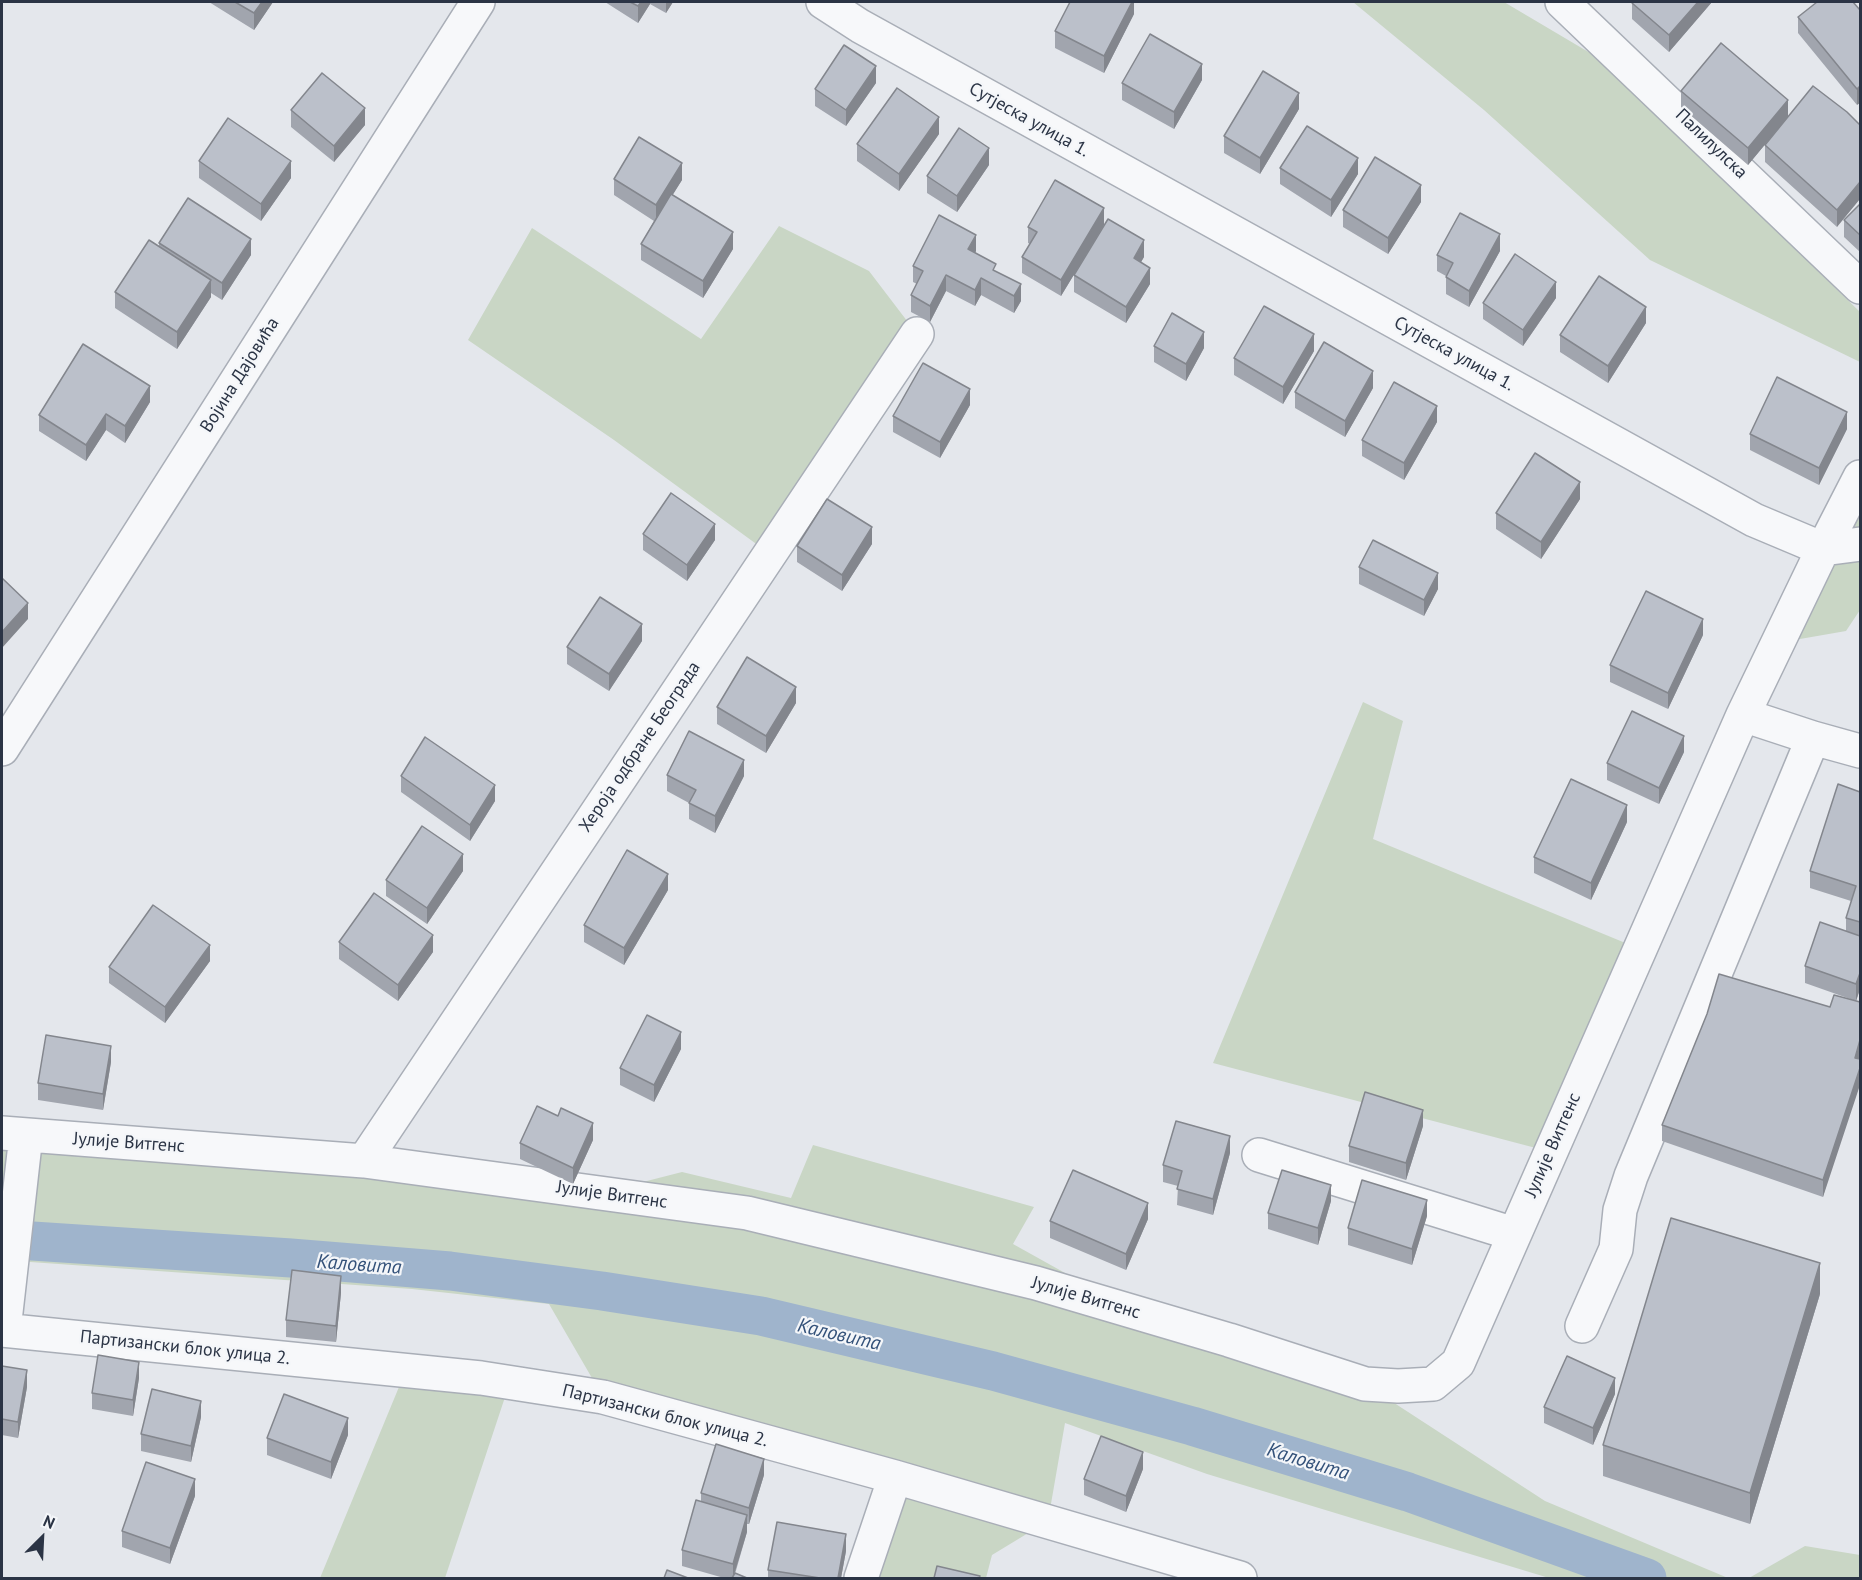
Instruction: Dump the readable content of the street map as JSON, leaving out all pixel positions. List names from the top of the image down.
{
  "streets": {
    "street": [
      "Сутјеска улица 1.",
      "Палилулска",
      "Војина Дајовића",
      "Хероја одбране Београда",
      "Јулије Витгенс",
      "Партизански блок улица 2."
    ]
  },
  "crossings": [
    ["Хероја одбране Београда", "Јулије Витгенс"]
  ],
  "water": ["Каловита"],
  "north": "top right"
}
